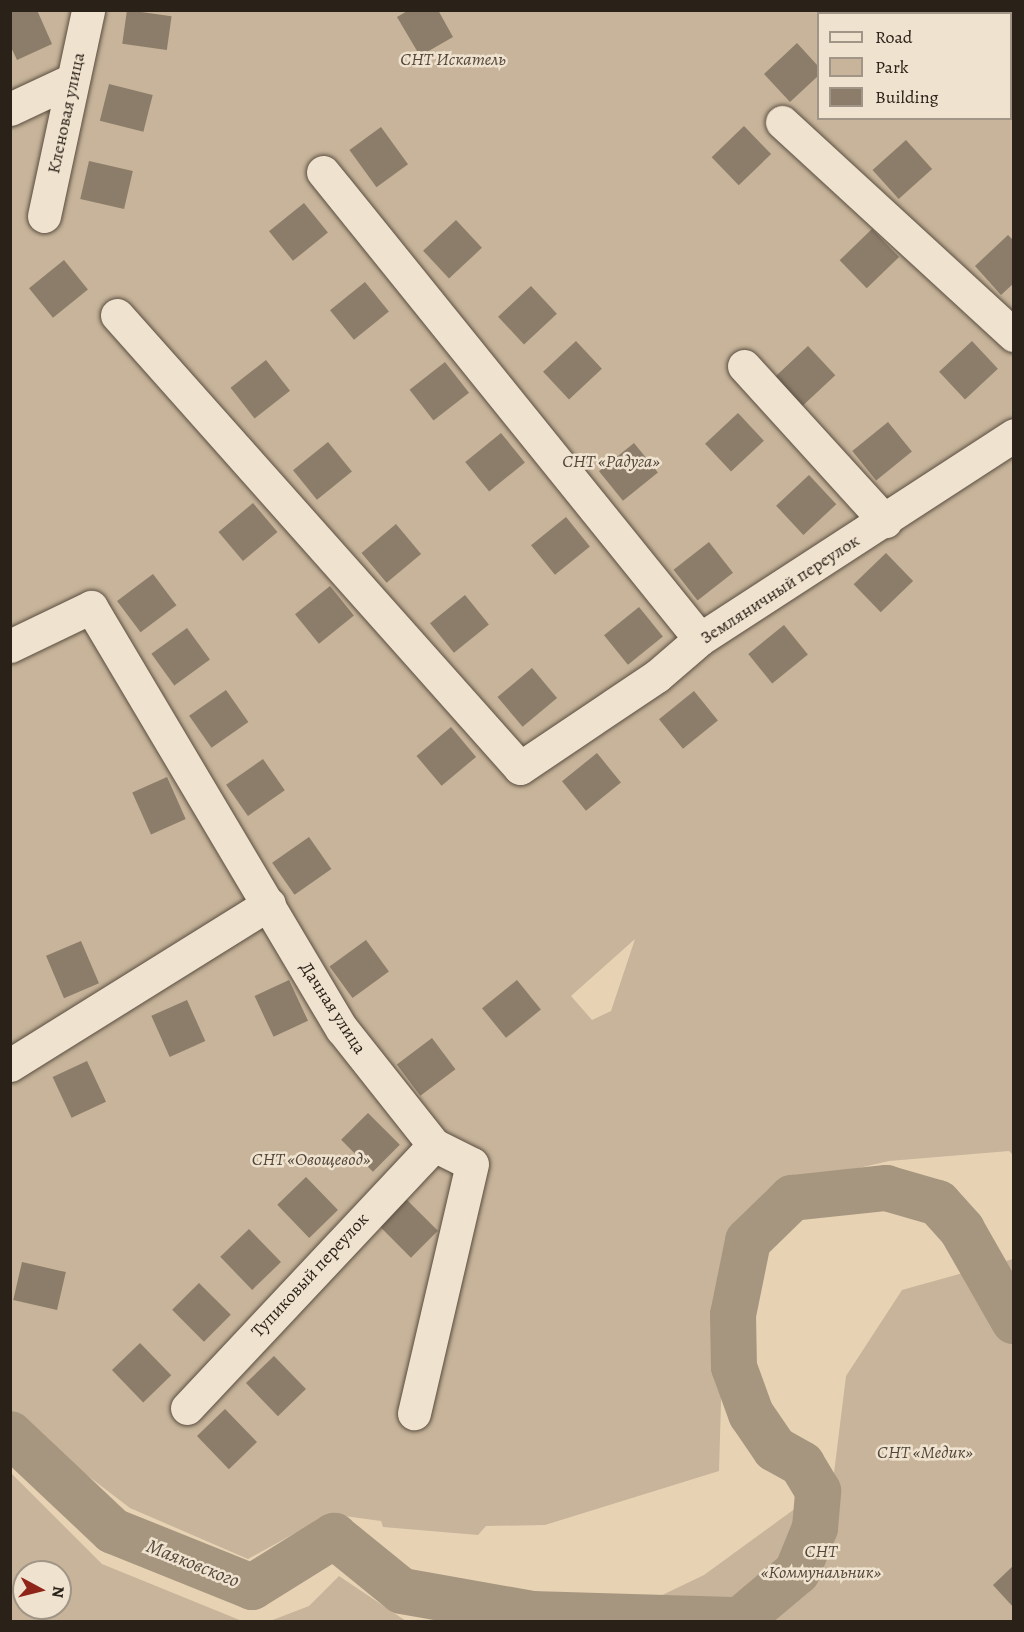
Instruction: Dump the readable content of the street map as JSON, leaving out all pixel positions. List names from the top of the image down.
{
  "streets": {
    "street": [
      "Кленовая улица",
      "Земляничный переулок",
      "Дачная улица",
      "Тупиковый переулок"
    ]
  },
  "crossings": [
    ["Дачная улица", "Тупиковый переулок"]
  ],
  "water": ["Маяковского"],
  "parks": [
    "СНТ Искатель",
    "СНТ «Радуга»",
    "СНТ «Овощевод»",
    "СНТ «Медик»",
    "СНТ «Коммунальник»"
  ],
  "legend": ["Road", "Park", "Building"],
  "north": "right"
}
